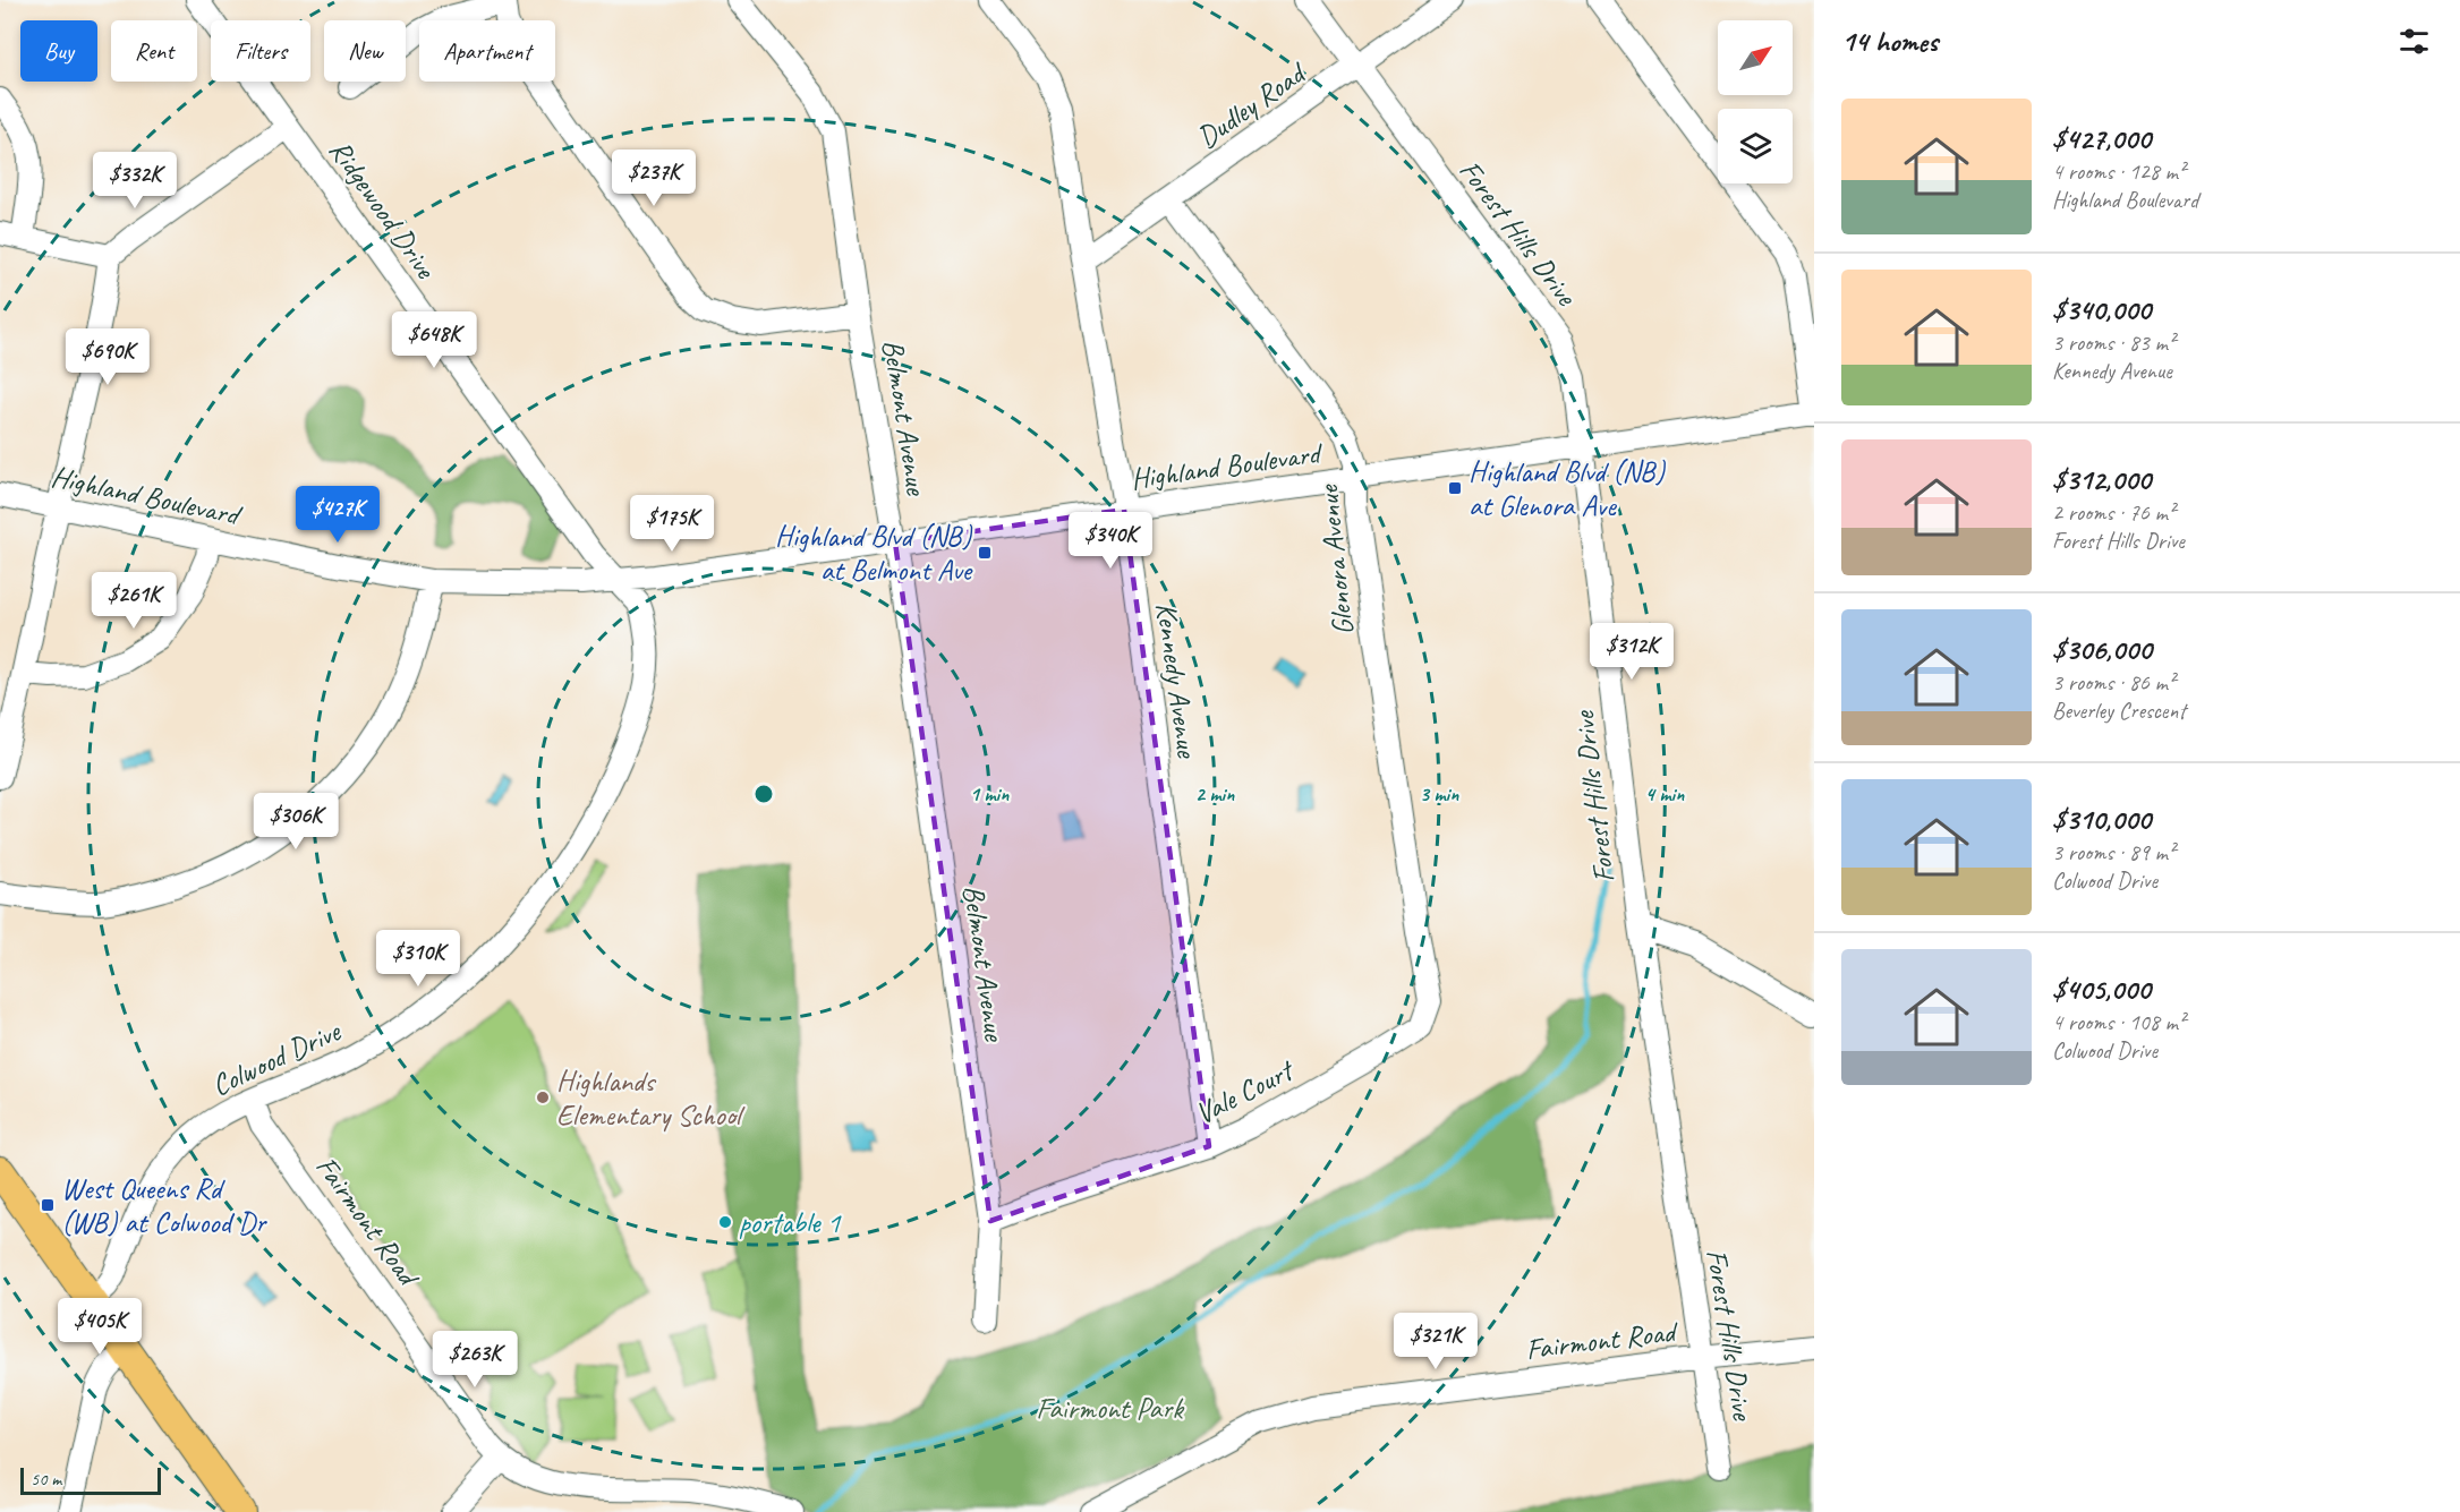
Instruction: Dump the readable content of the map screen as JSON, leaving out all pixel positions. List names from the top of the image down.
{
  "streets": {
    "street": [
      "Dudley Road",
      "Ridgewood Drive",
      "Forest Hills Drive",
      "Belmont Avenue",
      "Highland Boulevard",
      "Glenora Avenue",
      "Kennedy Avenue",
      "Colwood Drive",
      "Vale Court",
      "Fairmont Road"
    ]
  },
  "crossings": [
    ["Dudley Road", "Forest Hills Drive"],
    ["Dudley Road", "Glenora Avenue"],
    ["Dudley Road", "Kennedy Avenue"],
    ["Ridgewood Drive", "Highland Boulevard"],
    ["Ridgewood Drive", "Colwood Drive"],
    ["Forest Hills Drive", "Highland Boulevard"],
    ["Forest Hills Drive", "Fairmont Road"],
    ["Belmont Avenue", "Highland Boulevard"],
    ["Belmont Avenue", "Vale Court"],
    ["Highland Boulevard", "Glenora Avenue"],
    ["Highland Boulevard", "Kennedy Avenue"],
    ["Highland Boulevard", "Colwood Drive"],
    ["Glenora Avenue", "Vale Court"],
    ["Kennedy Avenue", "Vale Court"],
    ["Colwood Drive", "Fairmont Road"]
  ],
  "parks": ["Fairmont Park"],
  "places": {
    "transit": ["Highland Blvd (NB) at Glenora Ave", "Highland Blvd (NB) at Belmont Ave", "West Queens Rd (WB) at Colwood Dr"],
    "other": ["Highlands Elementary School", "portable 1"]
  },
  "scale_bar": "50 m",
  "north": "top right",
  "page": {
    "heading": "14 homes",
    "chip": [
      "Buy",
      "Rent",
      "Filters",
      "New",
      "Apartment"
    ],
    "list": [
      {
        "name": "$427,000",
        "note": "4 rooms · 128 m² · Highland Boulevard"
      },
      {
        "name": "$340,000",
        "note": "3 rooms · 83 m² · Kennedy Avenue"
      },
      {
        "name": "$312,000",
        "note": "2 rooms · 76 m² · Forest Hills Drive"
      },
      {
        "name": "$306,000",
        "note": "3 rooms · 86 m² · Beverley Crescent"
      },
      {
        "name": "$310,000",
        "note": "3 rooms · 89 m² · Colwood Drive"
      },
      {
        "name": "$405,000",
        "note": "4 rooms · 108 m² · Colwood Drive"
      }
    ],
    "price": [
      "$237K",
      "$332K",
      "$648K",
      "$690K",
      "$427K",
      "$175K",
      "$340K",
      "$261K",
      "$312K",
      "$306K",
      "$310K",
      "$405K",
      "$321K",
      "$263K"
    ],
    "scale": "50 m"
  },
  "rings": [
    "1 min",
    "2 min",
    "3 min",
    "4 min"
  ]
}
